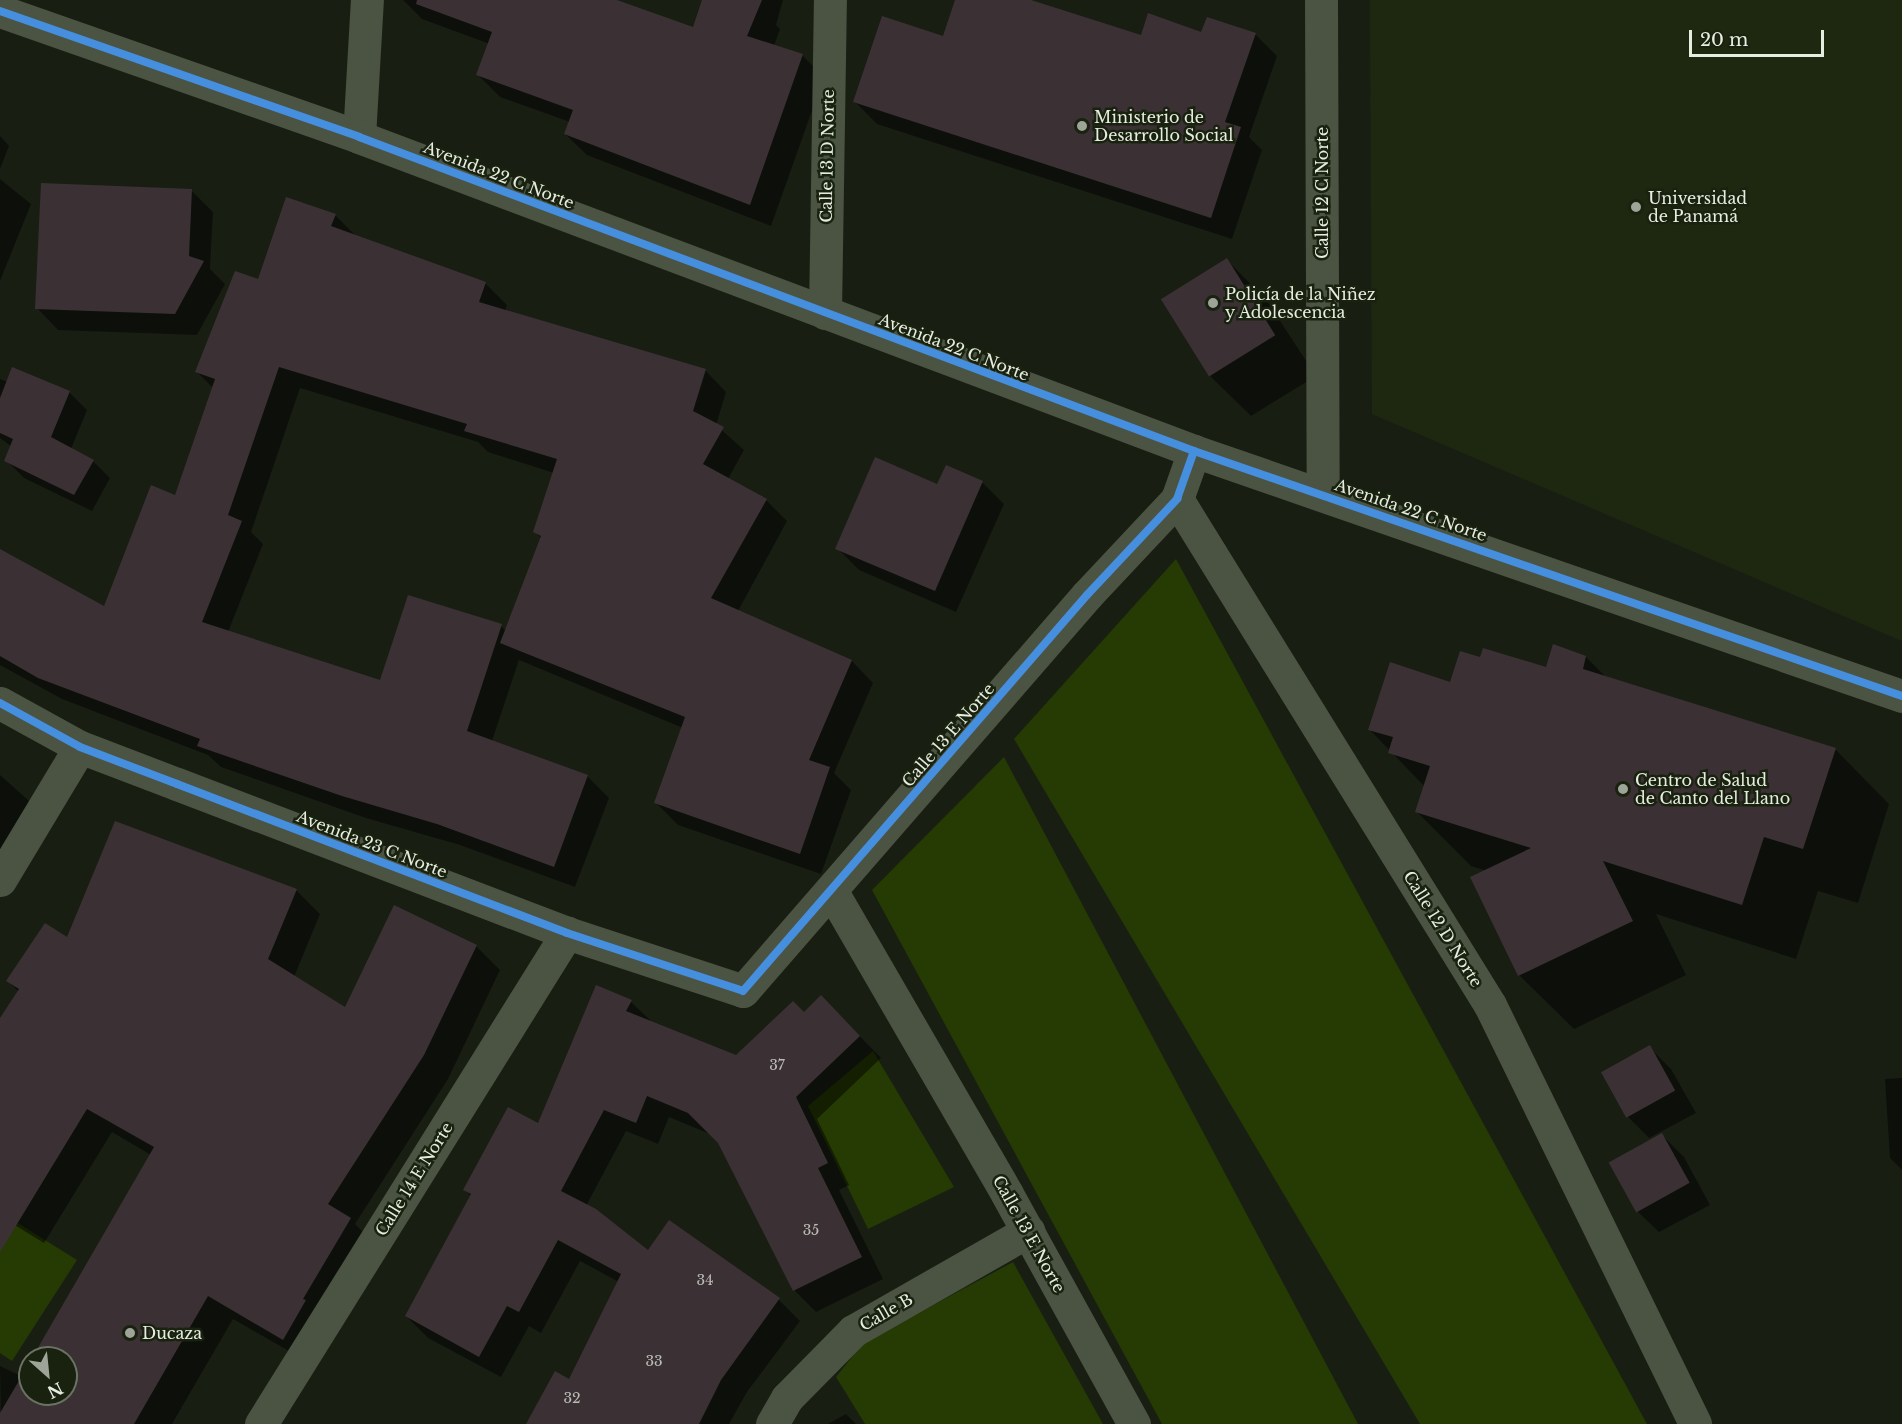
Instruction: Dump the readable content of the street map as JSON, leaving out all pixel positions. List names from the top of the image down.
{
  "streets": {
    "street": [
      "Calle 13 D Norte",
      "Avenida 22 C Norte",
      "Calle 12 C Norte",
      "Calle 13 E Norte",
      "Avenida 23 C Norte",
      "Calle 12 D Norte",
      "Calle 14 E Norte",
      "Calle B"
    ]
  },
  "crossings": [
    ["Calle 13 D Norte", "Avenida 22 C Norte"],
    ["Avenida 22 C Norte", "Calle 12 C Norte"],
    ["Calle 13 E Norte", "Avenida 23 C Norte"],
    ["Calle 13 E Norte", "Calle 12 D Norte"],
    ["Calle 13 E Norte", "Calle B"],
    ["Avenida 23 C Norte", "Calle 14 E Norte"]
  ],
  "places": [
    "Ministerio de Desarrollo Social",
    "Universidad de Panamá",
    "Policía de la Niñez y Adolescencia",
    "Centro de Salud de Canto del Llano",
    "Ducaza"
  ],
  "house_numbers": [
    "37",
    "35",
    "34",
    "33",
    "32"
  ],
  "scale_bar": "20 m",
  "north": "bottom right"
}
